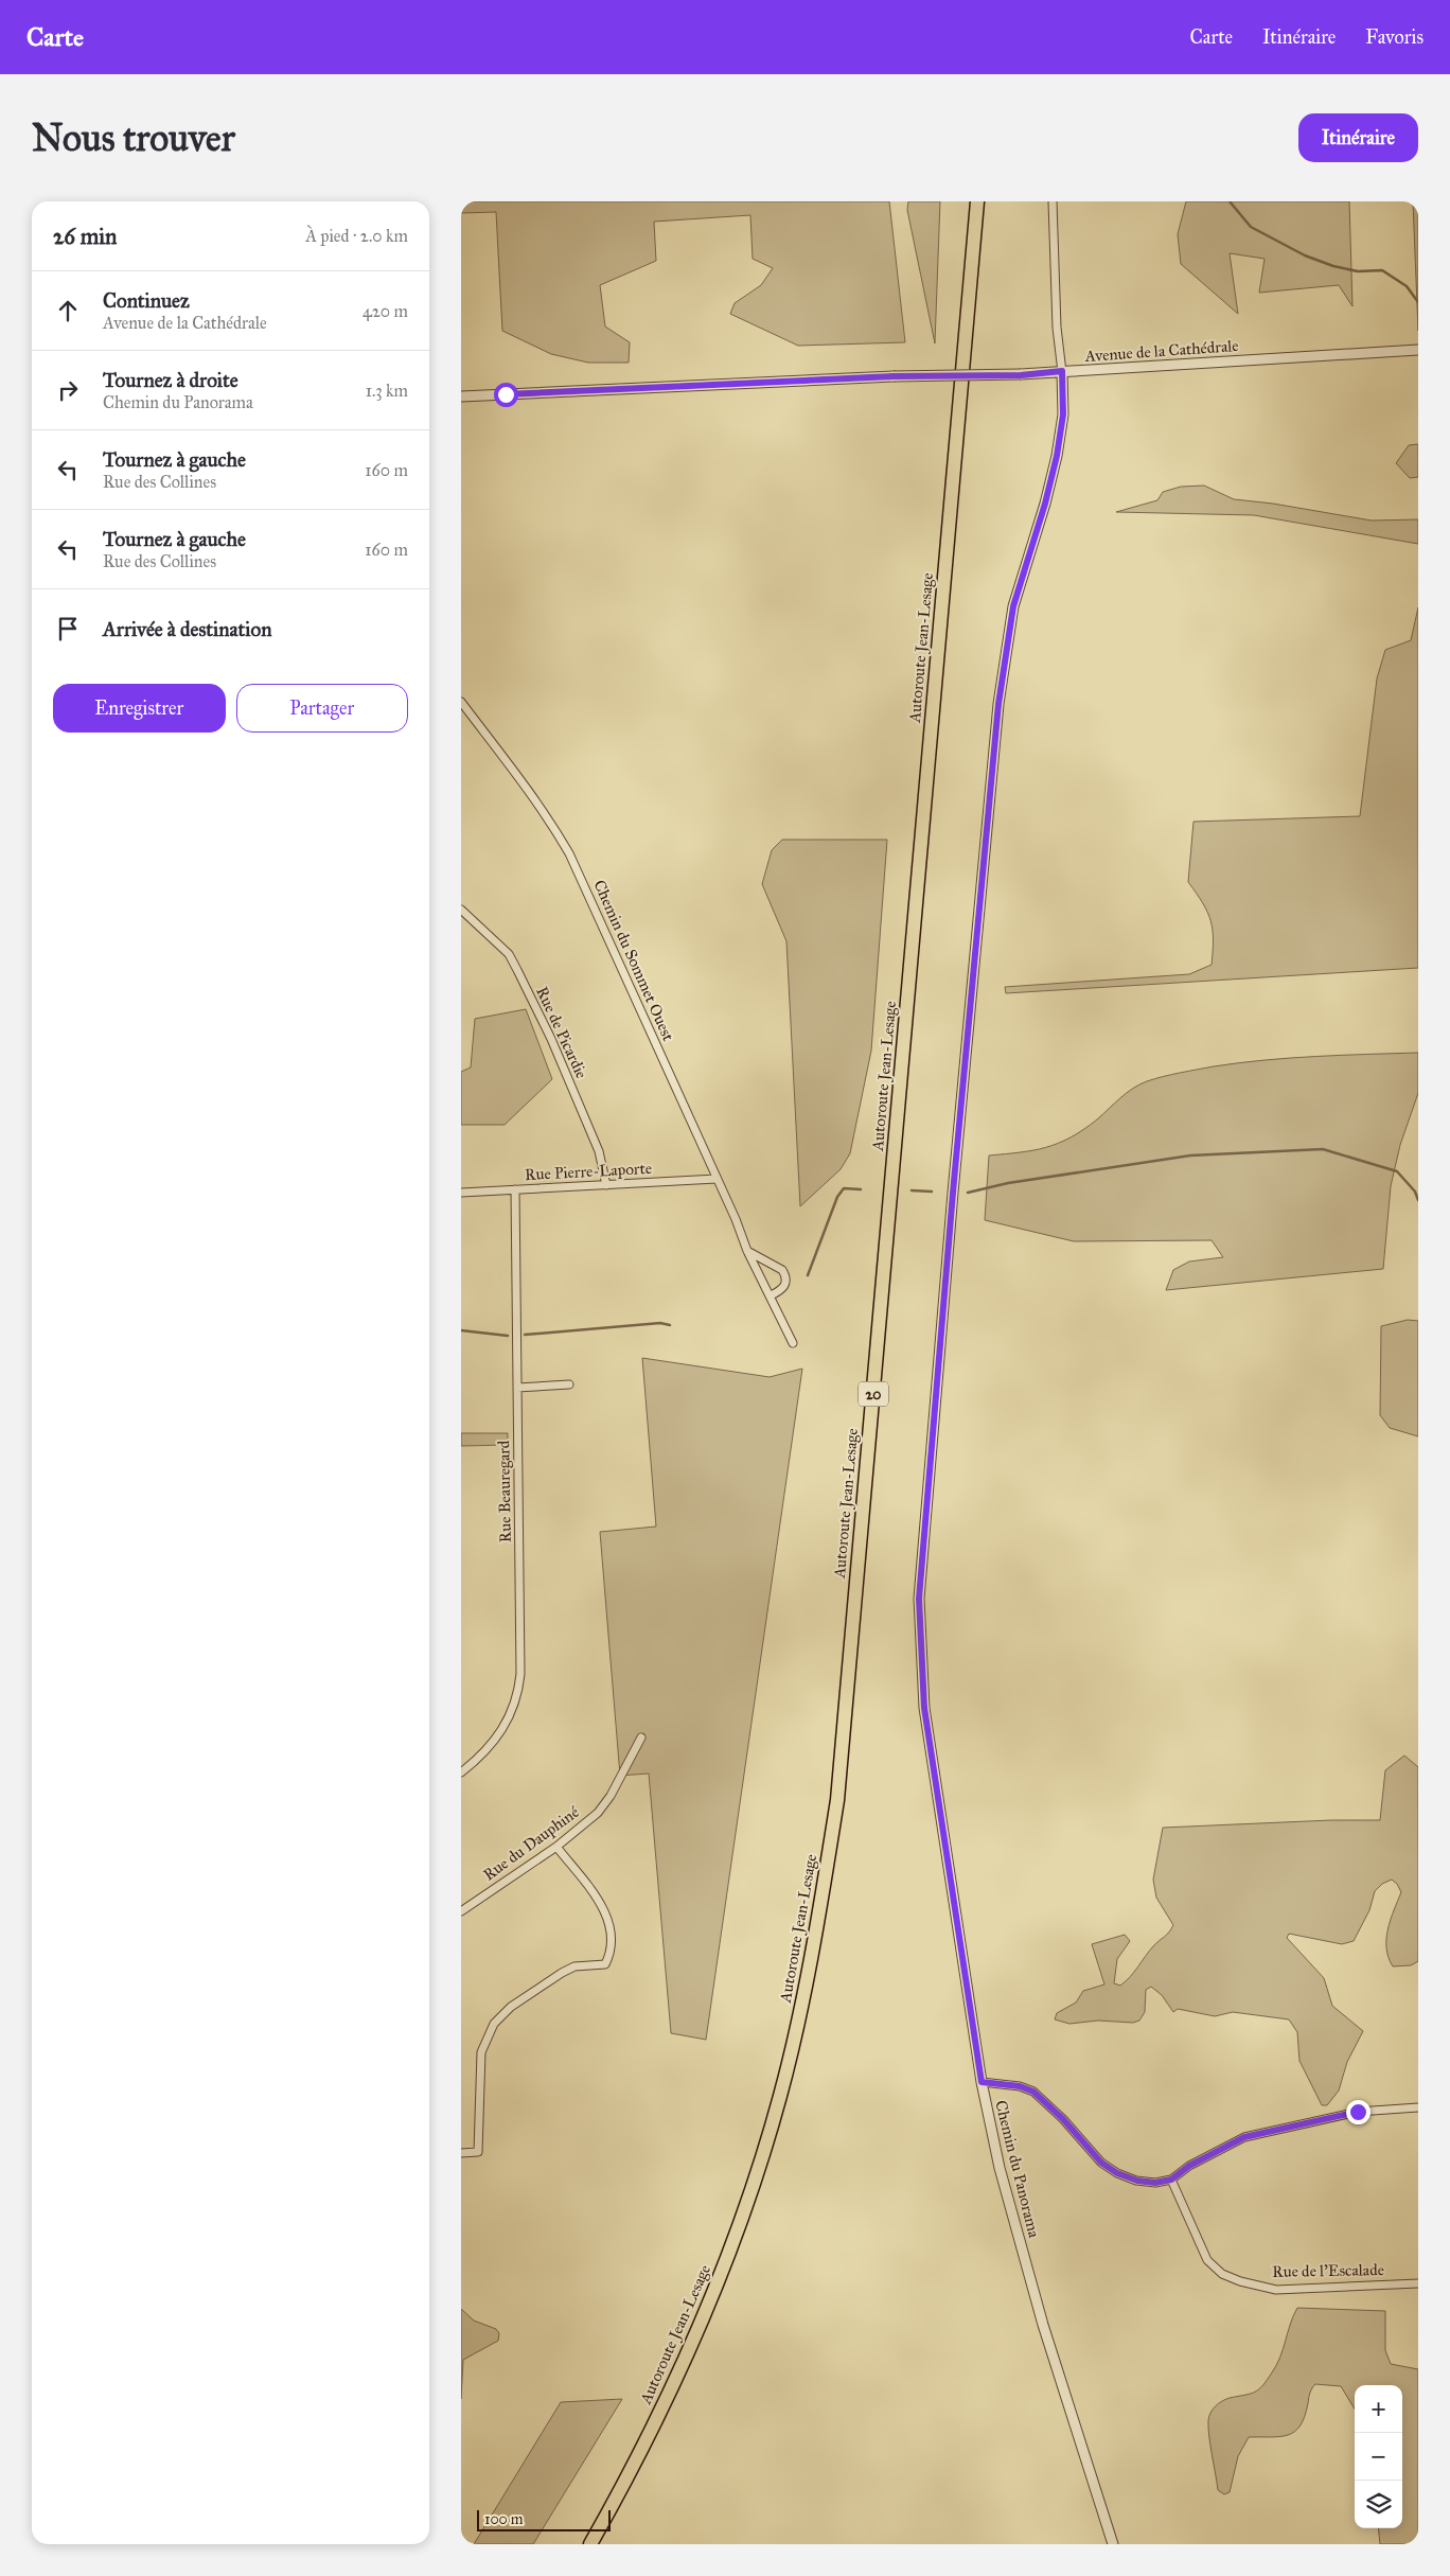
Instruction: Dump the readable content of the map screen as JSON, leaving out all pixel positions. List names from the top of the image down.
{
  "streets": {
    "highway": ["Autoroute Jean-Lesage", "20"],
    "street": [
      "Avenue de la Cathédrale",
      "Chemin du Sommet Ouest",
      "Rue de Picardie",
      "Rue Pierre-Laporte",
      "Rue Beauregard",
      "Rue du Dauphiné",
      "Chemin du Panorama",
      "Rue de l'Escalade"
    ]
  },
  "crossings": [
    ["Avenue de la Cathédrale", "Chemin du Panorama"],
    ["Chemin du Sommet Ouest", "Rue Pierre-Laporte"],
    ["Rue de Picardie", "Rue Pierre-Laporte"],
    ["Rue Pierre-Laporte", "Rue Beauregard"]
  ],
  "scale_bar": "100 m",
  "page": {
    "header": "Carte",
    "nav": ["Carte", "Itinéraire", "Favoris"],
    "buttons": [
      "Itinéraire",
      ["Enregistrer", "Partager"]
    ],
    "title": "Nous trouver",
    "heading": ["26 min", "À pied · 2.0 km"],
    "list": [
      ["Continuez", "Avenue de la Cathédrale", "420 m"],
      ["Tournez à droite", "Chemin du Panorama", "1.3 km"],
      ["Tournez à gauche", "Rue des Collines", "160 m"],
      ["Tournez à gauche", "Rue des Collines", "160 m"],
      "Arrivée à destination"
    ],
    "map_buttons": ["+", "−"],
    "scale": "100 m"
  }
}
